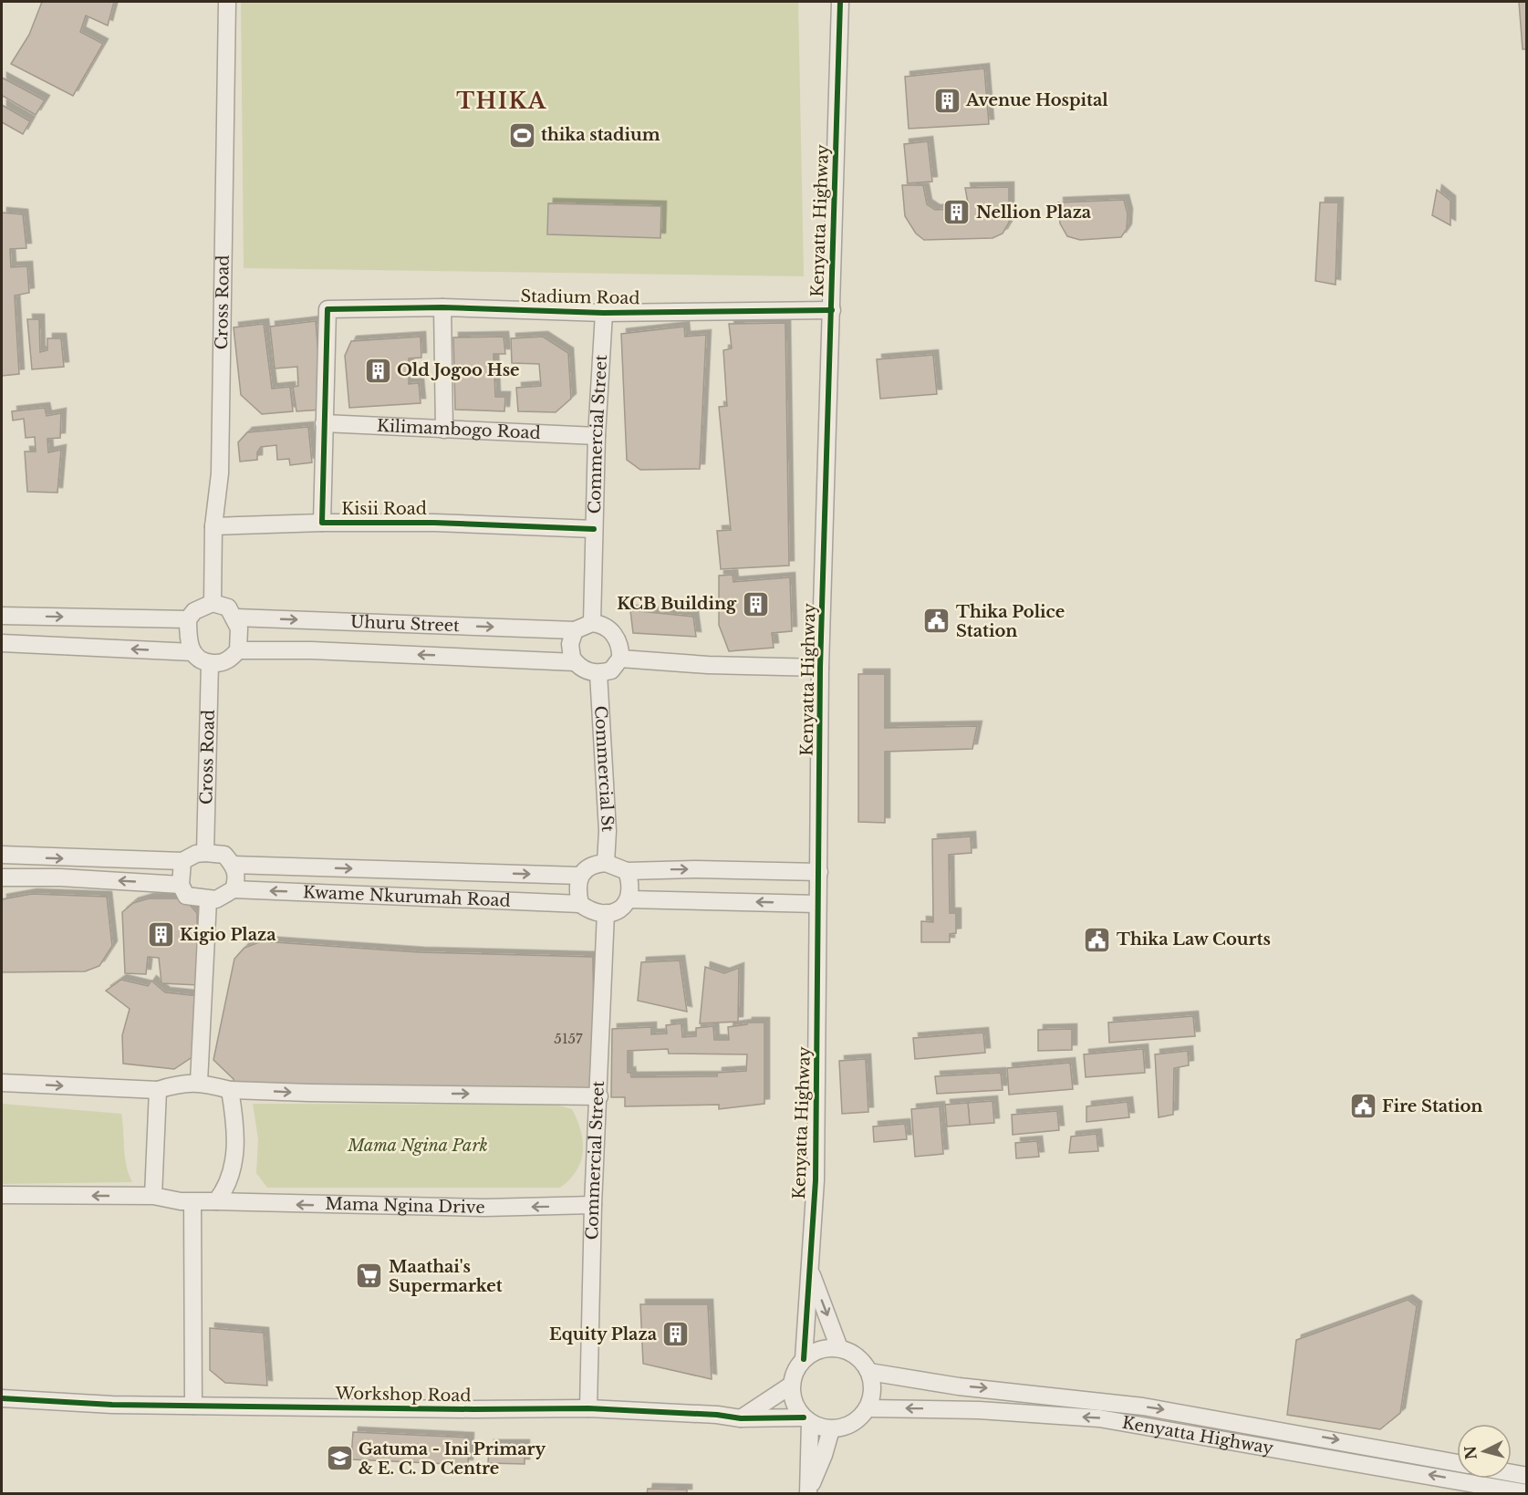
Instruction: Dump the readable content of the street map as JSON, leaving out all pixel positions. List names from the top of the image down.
{
  "streets": {
    "street": [
      "Kenyatta Highway",
      "Stadium Road",
      "Cross Road",
      "Kilimambogo Road",
      "Commercial Street",
      "Kisii Road",
      "Uhuru Street",
      "Commercial St",
      "Kwame Nkurumah Road",
      "Mama Ngina Drive",
      "Workshop Road"
    ]
  },
  "crossings": [
    ["Kenyatta Highway", "Stadium Road"],
    ["Kenyatta Highway", "Workshop Road"],
    ["Stadium Road", "Commercial Street"],
    ["Stadium Road", "Kisii Road"],
    ["Cross Road", "Uhuru Street"],
    ["Cross Road", "Kwame Nkurumah Road"],
    ["Kilimambogo Road", "Commercial Street"],
    ["Kilimambogo Road", "Kisii Road"],
    ["Commercial Street", "Kisii Road"],
    ["Commercial Street", "Uhuru Street"],
    ["Commercial Street", "Commercial St"],
    ["Commercial Street", "Kwame Nkurumah Road"],
    ["Commercial Street", "Mama Ngina Drive"],
    ["Commercial Street", "Workshop Road"],
    ["Uhuru Street", "Commercial St"],
    ["Commercial St", "Kwame Nkurumah Road"]
  ],
  "districts": ["THIKA"],
  "parks": ["Mama Ngina Park"],
  "places": {
    "building": [
      "Avenue Hospital",
      "Nellion Plaza",
      "Old Jogoo Hse",
      "KCB Building",
      "Kigio Plaza",
      "Equity Plaza"
    ],
    "sports": ["thika stadium"],
    "public building": ["Thika Police Station", "Thika Law Courts", "Fire Station"],
    "supermarket": ["Maathai's Supermarket"],
    "school or university": ["Gatuma - Ini Primary & E. C. D Centre"]
  },
  "house_numbers": ["5157"],
  "north": "left"
}
